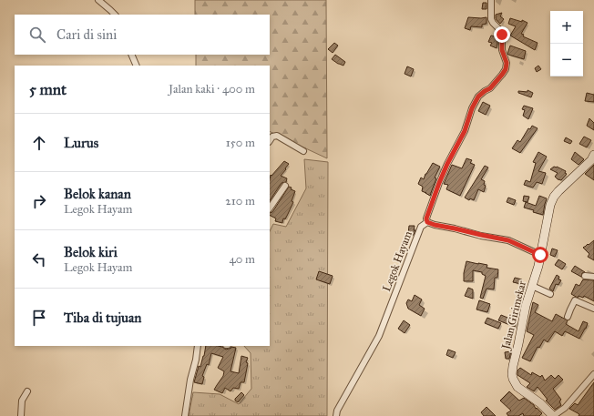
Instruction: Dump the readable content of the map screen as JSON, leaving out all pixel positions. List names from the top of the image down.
{
  "streets": {
    "street": ["Legok Hayam", "Jalan Girimekar"]
  },
  "page": {
    "map_buttons": ["+", "−"],
    "search": "Cari di sini",
    "heading": ["5 mnt", "Jalan kaki · 400 m"],
    "list": [
      ["Lurus", "150 m"],
      ["Belok kanan", "Legok Hayam", "210 m"],
      ["Belok kiri", "Legok Hayam", "40 m"],
      "Tiba di tujuan"
    ]
  }
}
